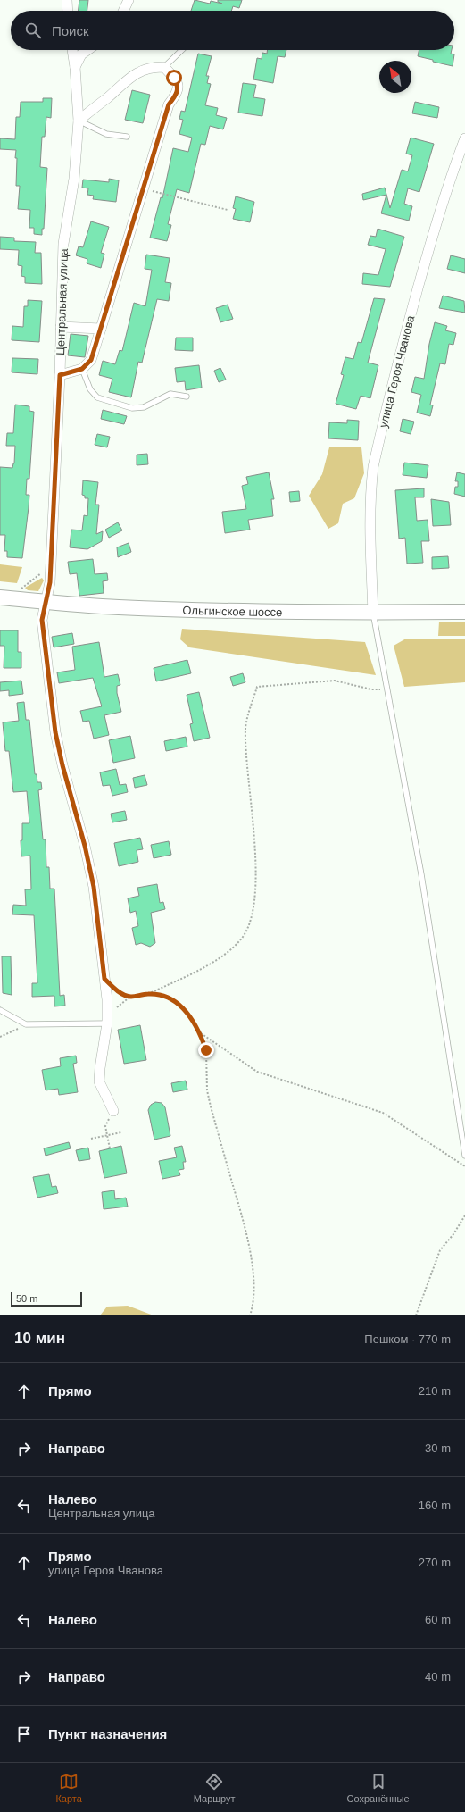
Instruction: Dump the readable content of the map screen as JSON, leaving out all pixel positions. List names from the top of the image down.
{
  "streets": {
    "main road": ["Ольгинское шоссе"],
    "street": ["Центральная улица", "улица Героя Чванова"]
  },
  "crossings": [
    ["Центральная улица", "Ольгинское шоссе"],
    ["улица Героя Чванова", "Ольгинское шоссе"]
  ],
  "scale_bar": "50 m",
  "north": "top left",
  "page": {
    "search": "Поиск",
    "scale": "50 m",
    "heading": ["10 мин", "Пешком · 770 m"],
    "list": [
      ["Прямо", "210 m"],
      ["Направо", "30 m"],
      ["Налево", "Центральная улица", "160 m"],
      ["Прямо", "улица Героя Чванова", "270 m"],
      ["Налево", "60 m"],
      ["Направо", "40 m"],
      "Пункт назначения"
    ],
    "nav": ["Карта", "Маршрут", "Сохранённые"]
  }
}
